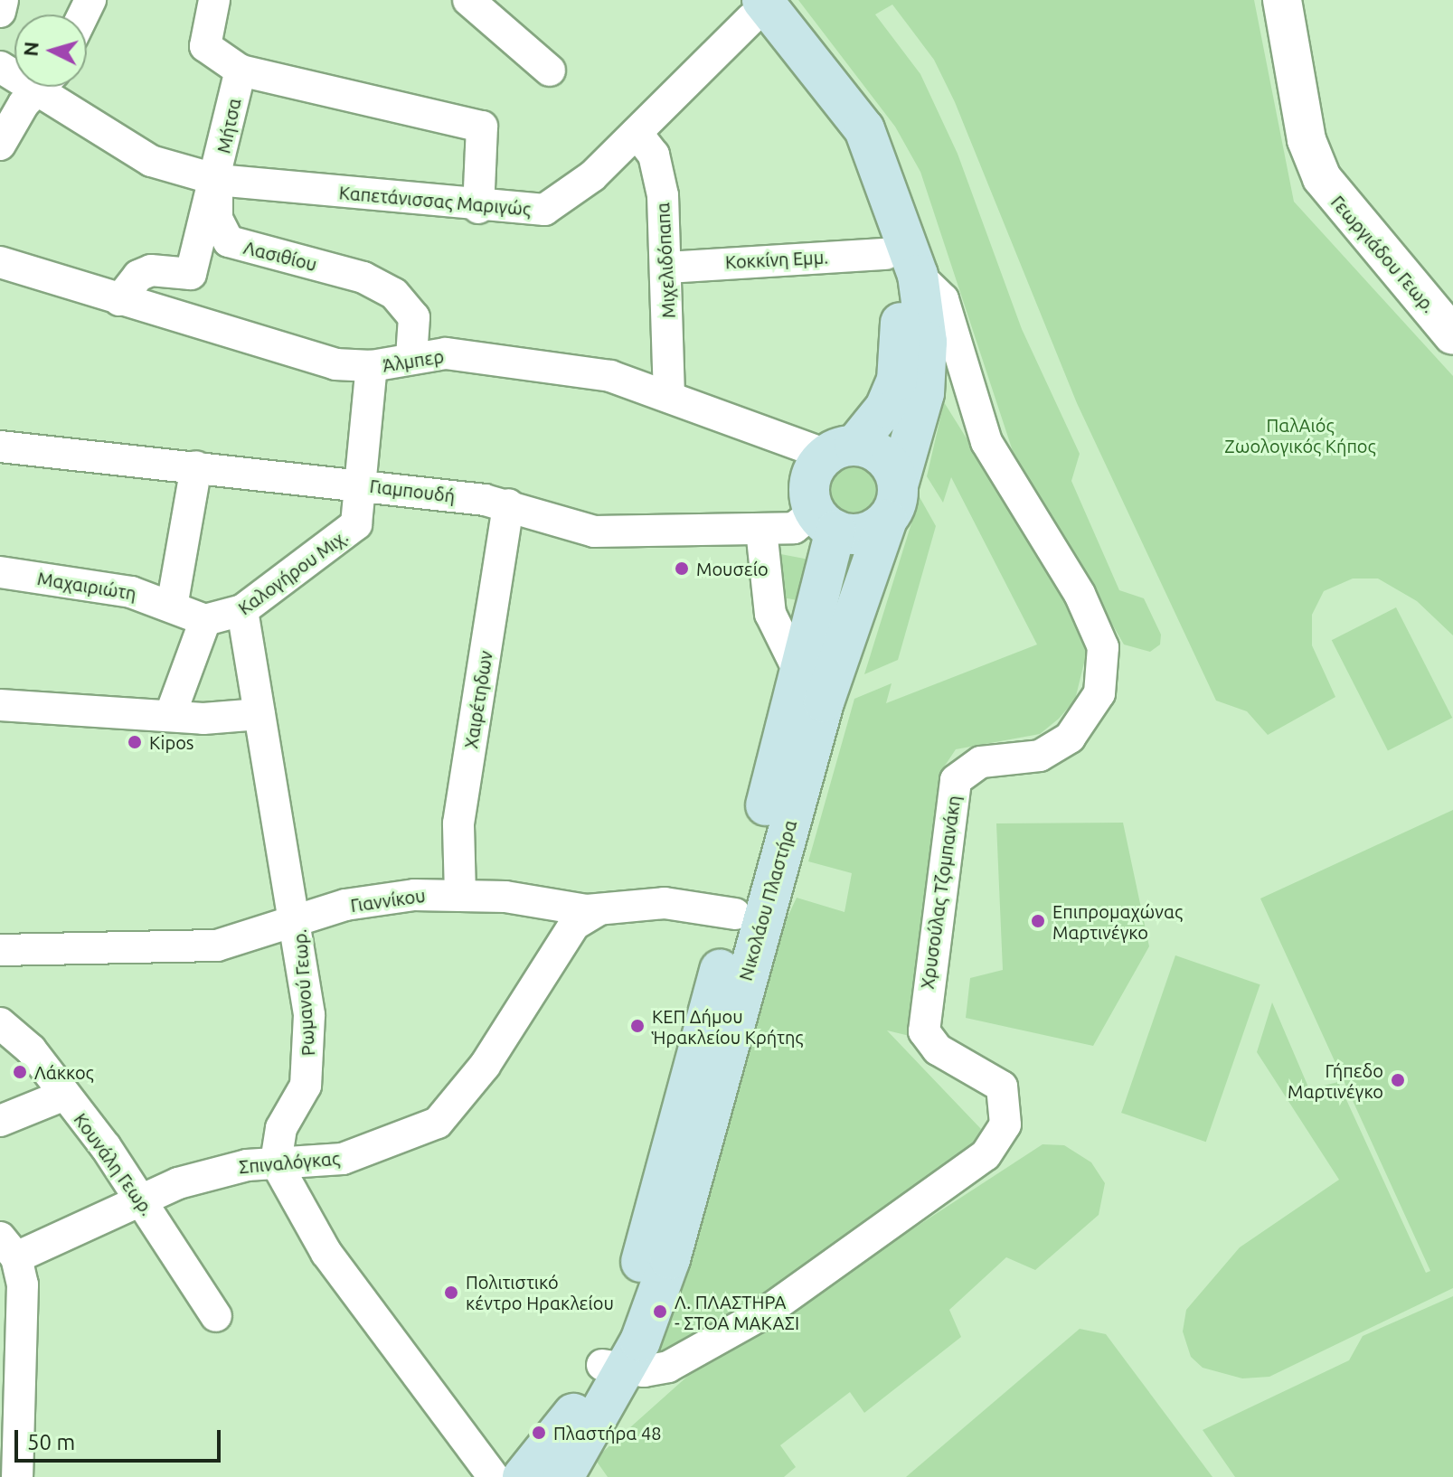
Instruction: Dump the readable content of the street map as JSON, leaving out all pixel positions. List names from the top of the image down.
{
  "streets": {
    "main road": ["Νικολάου Πλαστήρα"],
    "street": [
      "Μήτσα",
      "Καπετάνισσας Μαριγώς",
      "Γεωργιάδου Γεωρ.",
      "Λασιθίου",
      "Κοκκίνη Εμμ.",
      "Μιχελιδόπαπα",
      "Άλμπερ",
      "Γιαμπουδή",
      "Καλογήρου Μιχ.",
      "Μαχαιριώτη",
      "Χαιρέτηδων",
      "Χρυσούλας Τζομπανάκη",
      "Γιαννίκου",
      "Ρωμανού Γεωρ.",
      "Σπιναλόγκας",
      "Κουνάλη Γεωρ."
    ]
  },
  "crossings": [
    ["Μήτσα", "Καπετάνισσας Μαριγώς"],
    ["Μήτσα", "Λασιθίου"],
    ["Καπετάνισσας Μαριγώς", "Λασιθίου"],
    ["Καπετάνισσας Μαριγώς", "Μιχελιδόπαπα"],
    ["Καπετάνισσας Μαριγώς", "Νικολάου Πλαστήρα"],
    ["Λασιθίου", "Άλμπερ"],
    ["Κοκκίνη Εμμ.", "Μιχελιδόπαπα"],
    ["Κοκκίνη Εμμ.", "Χρυσούλας Τζομπανάκη"],
    ["Κοκκίνη Εμμ.", "Νικολάου Πλαστήρα"],
    ["Μιχελιδόπαπα", "Άλμπερ"],
    ["Άλμπερ", "Γιαμπουδή"],
    ["Άλμπερ", "Καλογήρου Μιχ."],
    ["Άλμπερ", "Νικολάου Πλαστήρα"],
    ["Γιαμπουδή", "Καλογήρου Μιχ."],
    ["Γιαμπουδή", "Χαιρέτηδων"],
    ["Γιαμπουδή", "Νικολάου Πλαστήρα"],
    ["Καλογήρου Μιχ.", "Μαχαιριώτη"],
    ["Καλογήρου Μιχ.", "Ρωμανού Γεωρ."],
    ["Χαιρέτηδων", "Γιαννίκου"],
    ["Χρυσούλας Τζομπανάκη", "Νικολάου Πλαστήρα"],
    ["Γιαννίκου", "Νικολάου Πλαστήρα"],
    ["Γιαννίκου", "Ρωμανού Γεωρ."],
    ["Γιαννίκου", "Σπιναλόγκας"],
    ["Ρωμανού Γεωρ.", "Σπιναλόγκας"],
    ["Σπιναλόγκας", "Κουνάλη Γεωρ."]
  ],
  "parks": ["ΠαλΑιός Ζωολογικός Κήπος"],
  "places": [
    "Μουσείο",
    "Kipos",
    "Επιπρομαχώνας Μαρτινέγκο",
    "ΚΕΠ Δήμου Ἡρακλείου Κρήτης",
    "Λάκκος",
    "Γήπεδο Μαρτινέγκο",
    "Πολιτιστικό κέντρο Ηρακλείου",
    "Λ. ΠΛΑΣΤΗΡΑ - ΣΤΟΑ ΜΑΚΑΣΙ",
    "Πλαστήρα 48"
  ],
  "scale_bar": "50 m",
  "north": "left"
}
